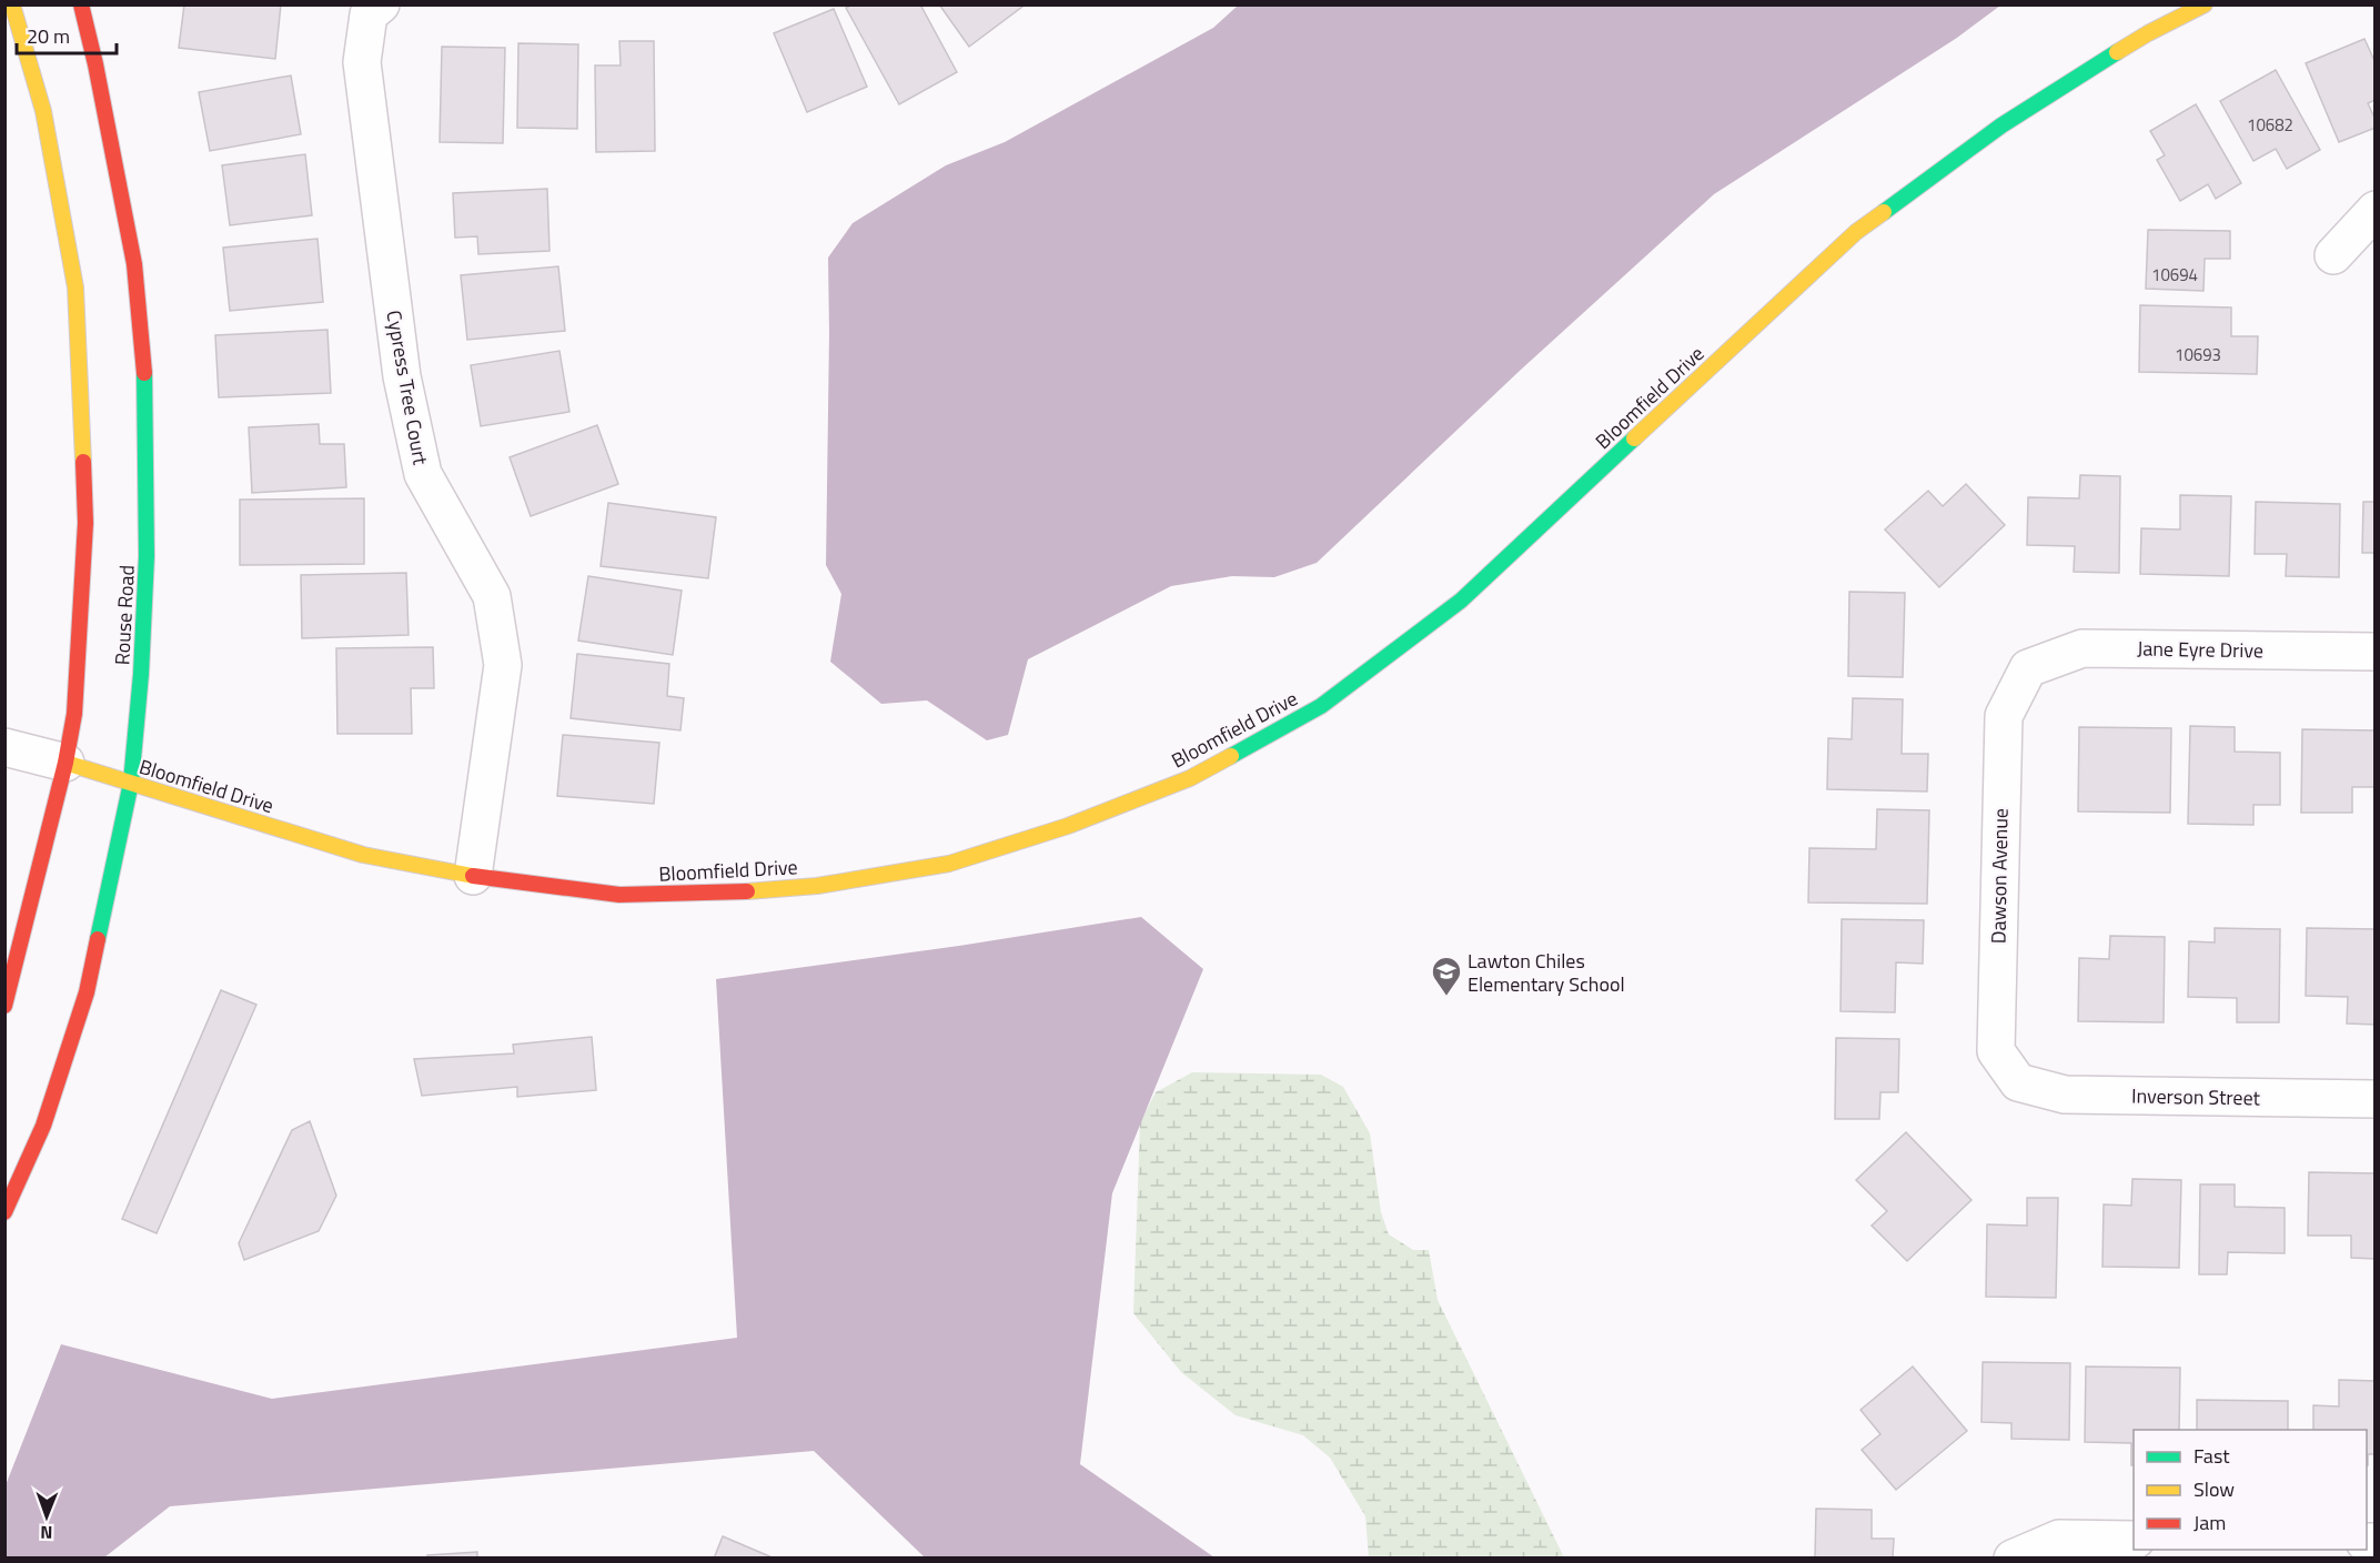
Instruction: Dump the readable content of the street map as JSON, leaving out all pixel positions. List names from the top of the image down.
{
  "streets": {
    "street": [
      "Cypress Tree Court",
      "Bloomfield Drive",
      "Rouse Road",
      "Jane Eyre Drive",
      "Dawson Avenue",
      "Inverson Street"
    ]
  },
  "crossings": [
    ["Cypress Tree Court", "Bloomfield Drive"],
    ["Bloomfield Drive", "Rouse Road"],
    ["Jane Eyre Drive", "Dawson Avenue"],
    ["Dawson Avenue", "Inverson Street"]
  ],
  "places": {
    "school or university": ["Lawton Chiles Elementary School"]
  },
  "house_numbers": ["10682", "10694", "10693"],
  "legend": ["Fast", "Slow", "Jam"],
  "scale_bar": "20 m",
  "north": "bottom"
}
